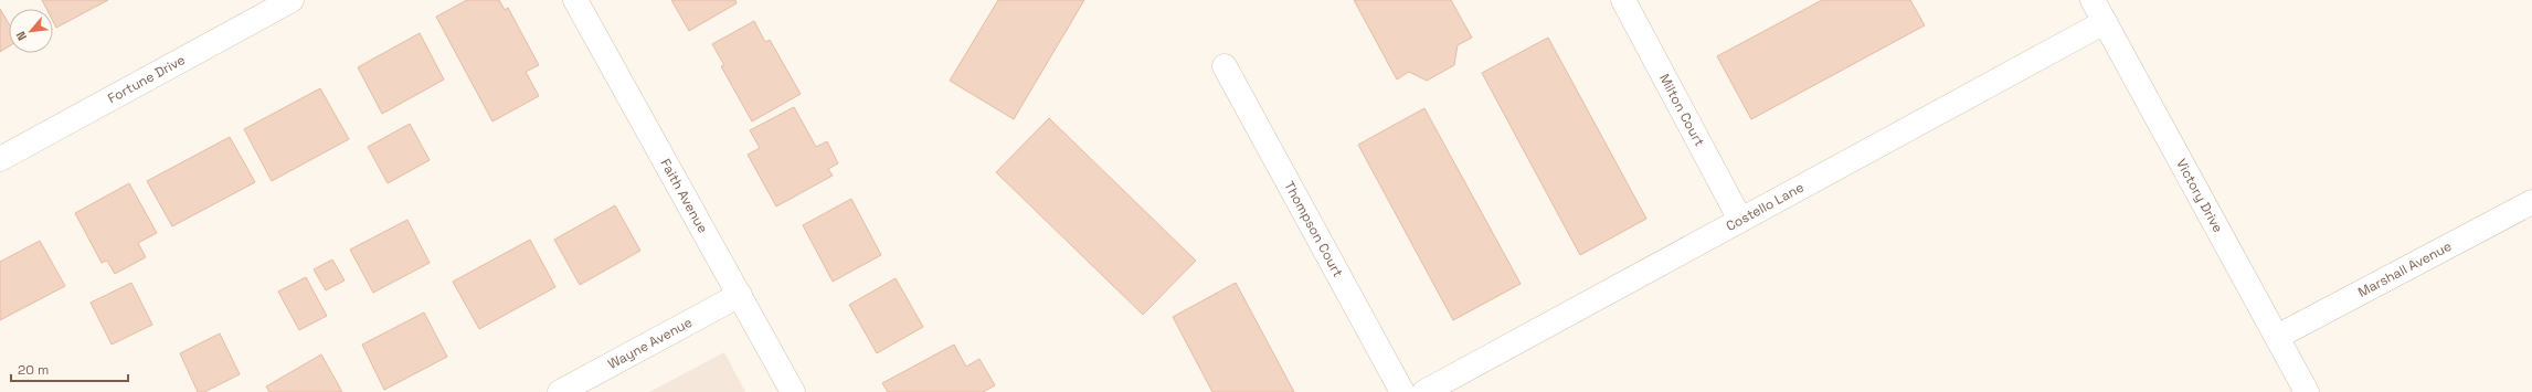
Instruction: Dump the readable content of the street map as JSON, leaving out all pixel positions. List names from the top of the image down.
{
  "streets": {
    "street": [
      "Fortune Drive",
      "Milton Court",
      "Faith Avenue",
      "Victory Drive",
      "Costello Lane",
      "Thompson Court",
      "Marshall Avenue",
      "Wayne Avenue"
    ]
  },
  "crossings": [
    ["Milton Court", "Costello Lane"],
    ["Faith Avenue", "Wayne Avenue"],
    ["Victory Drive", "Costello Lane"],
    ["Victory Drive", "Marshall Avenue"]
  ],
  "scale_bar": "20 m",
  "north": "bottom left"
}
